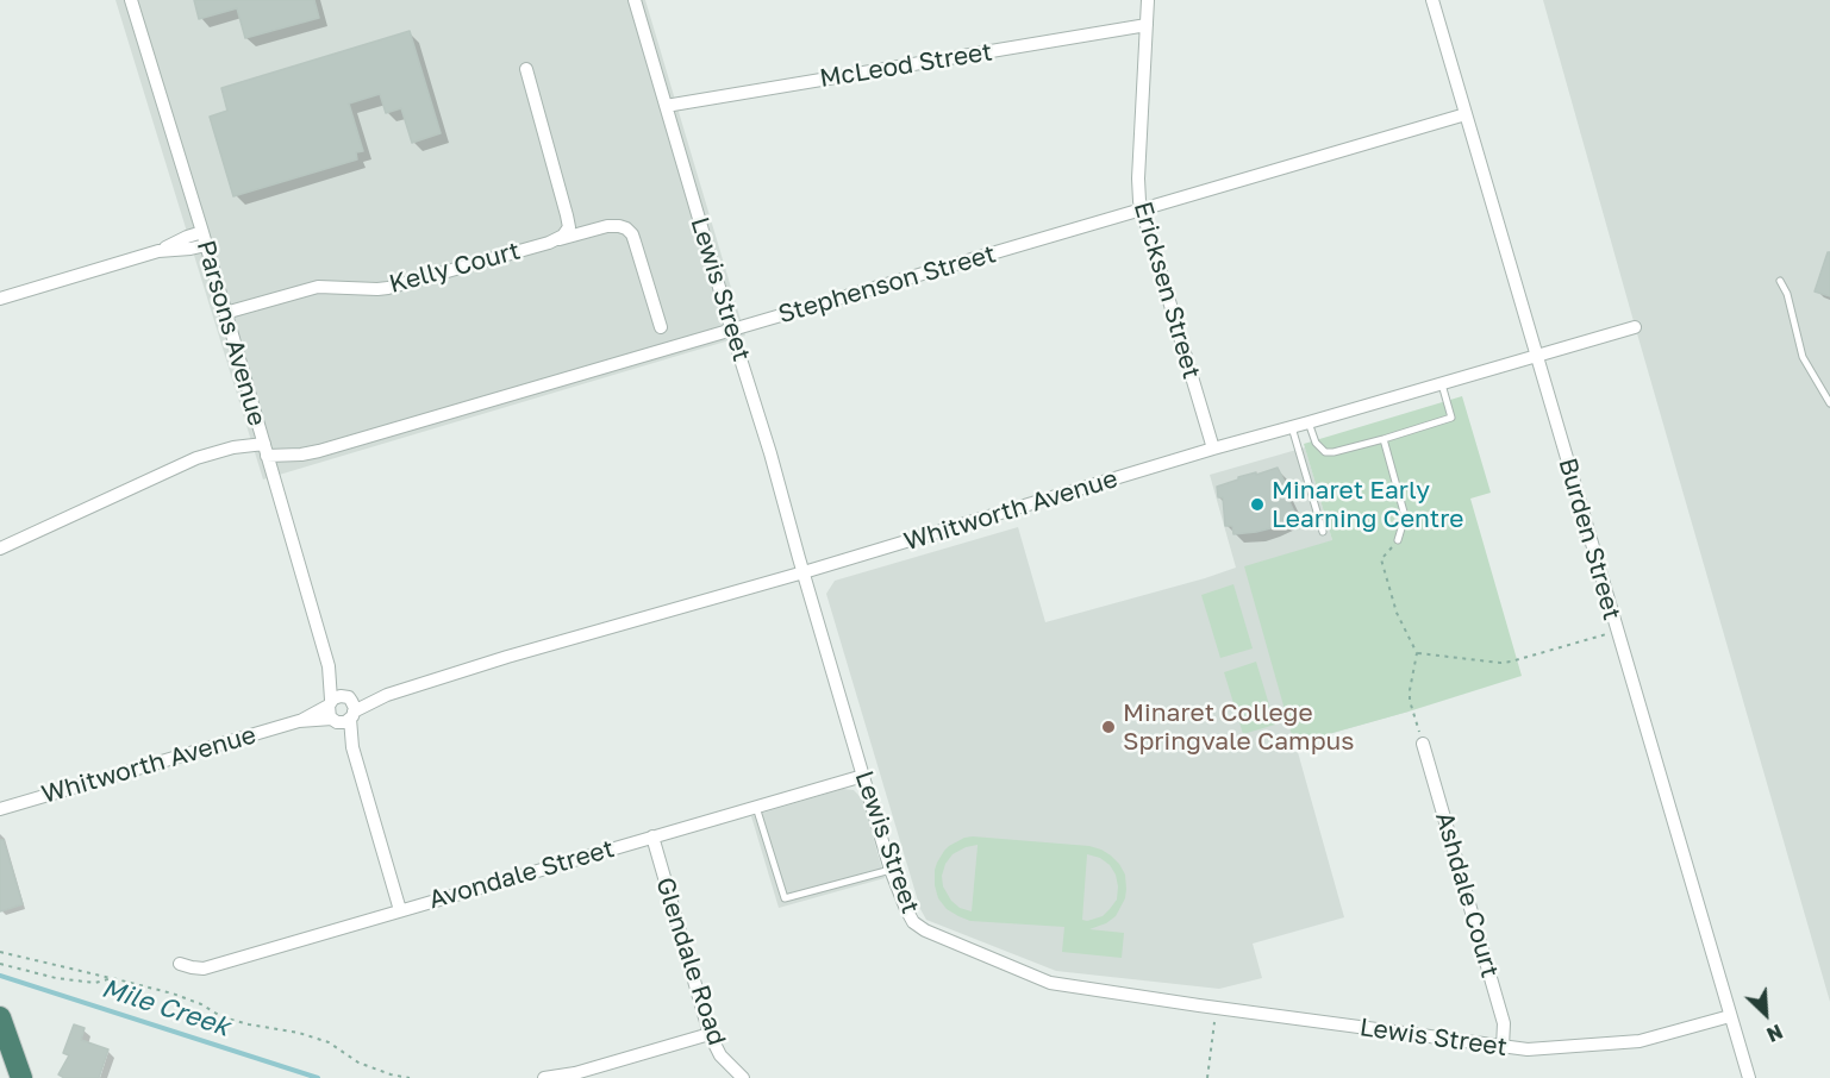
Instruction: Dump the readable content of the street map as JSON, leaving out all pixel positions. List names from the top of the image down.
{
  "streets": {
    "street": [
      "McLeod Street",
      "Kelly Court",
      "Stephenson Street",
      "Lewis Street",
      "Ericksen Street",
      "Parsons Avenue",
      "Whitworth Avenue",
      "Burden Street",
      "Avondale Street",
      "Ashdale Court",
      "Glendale Road"
    ]
  },
  "crossings": [
    ["McLeod Street", "Lewis Street"],
    ["McLeod Street", "Ericksen Street"],
    ["Kelly Court", "Parsons Avenue"],
    ["Stephenson Street", "Lewis Street"],
    ["Stephenson Street", "Ericksen Street"],
    ["Stephenson Street", "Parsons Avenue"],
    ["Stephenson Street", "Burden Street"],
    ["Lewis Street", "Whitworth Avenue"],
    ["Lewis Street", "Burden Street"],
    ["Lewis Street", "Avondale Street"],
    ["Lewis Street", "Ashdale Court"],
    ["Ericksen Street", "Whitworth Avenue"],
    ["Parsons Avenue", "Whitworth Avenue"],
    ["Whitworth Avenue", "Burden Street"],
    ["Avondale Street", "Glendale Road"]
  ],
  "water": ["Mile Creek"],
  "places": ["Minaret Early Learning Centre", "Minaret College Springvale Campus"],
  "north": "bottom right"
}
